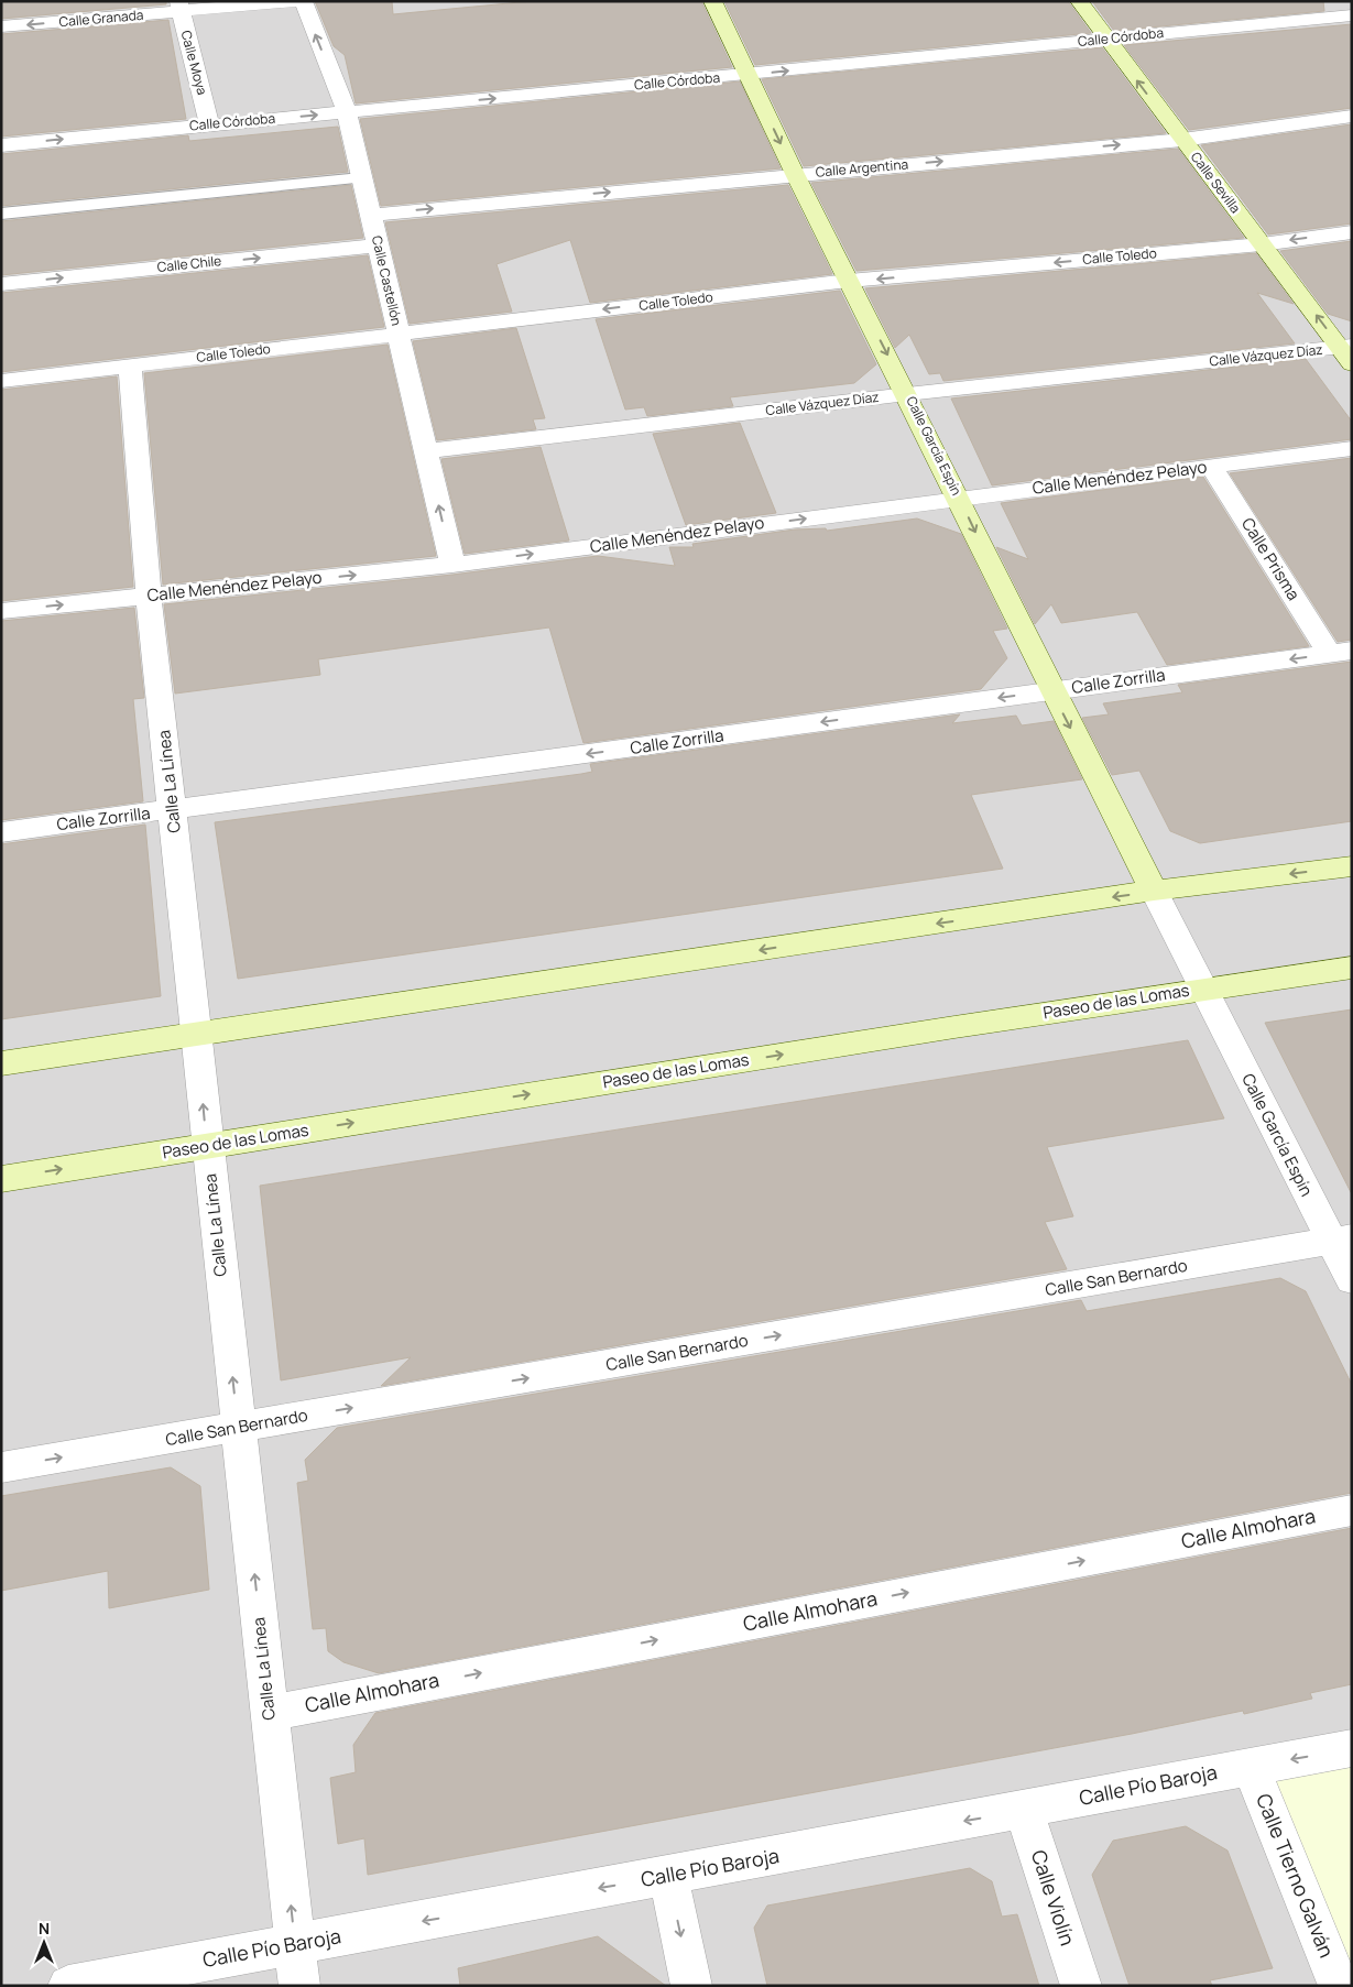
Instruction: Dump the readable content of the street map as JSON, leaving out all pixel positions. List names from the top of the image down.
{
  "streets": {
    "street": [
      "Calle Granada",
      "Calle Córdoba",
      "Calle Moya",
      "Calle Argentina",
      "Calle Sevilla",
      "Calle Toledo",
      "Calle Chile",
      "Calle Castellón",
      "Calle Vázquez Díaz",
      "Calle García Espín",
      "Calle Menéndez Pelayo",
      "Calle Prisma",
      "Calle Zorrilla",
      "Calle La Línea",
      "Paseo de las Lomas",
      "Calle San Bernardo",
      "Calle Almohara",
      "Calle Pío Baroja",
      "Calle Tierno Galván",
      "Calle Violín"
    ]
  },
  "crossings": [
    ["Calle Granada", "Calle Moya"],
    ["Calle Granada", "Calle Castellón"],
    ["Calle Córdoba", "Calle Moya"],
    ["Calle Córdoba", "Calle Sevilla"],
    ["Calle Córdoba", "Calle Castellón"],
    ["Calle Córdoba", "Calle García Espín"],
    ["Calle Argentina", "Calle Sevilla"],
    ["Calle Argentina", "Calle Castellón"],
    ["Calle Argentina", "Calle García Espín"],
    ["Calle Sevilla", "Calle Toledo"],
    ["Calle Sevilla", "Calle Vázquez Díaz"],
    ["Calle Toledo", "Calle Castellón"],
    ["Calle Toledo", "Calle García Espín"],
    ["Calle Toledo", "Calle La Línea"],
    ["Calle Chile", "Calle Castellón"],
    ["Calle Castellón", "Calle Vázquez Díaz"],
    ["Calle Castellón", "Calle Menéndez Pelayo"],
    ["Calle Vázquez Díaz", "Calle García Espín"],
    ["Calle García Espín", "Calle Menéndez Pelayo"],
    ["Calle García Espín", "Calle Zorrilla"],
    ["Calle García Espín", "Paseo de las Lomas"],
    ["Calle García Espín", "Calle San Bernardo"],
    ["Calle Menéndez Pelayo", "Calle Prisma"],
    ["Calle Menéndez Pelayo", "Calle La Línea"],
    ["Calle Prisma", "Calle Zorrilla"],
    ["Calle Zorrilla", "Calle La Línea"],
    ["Calle La Línea", "Paseo de las Lomas"],
    ["Calle La Línea", "Calle San Bernardo"],
    ["Calle La Línea", "Calle Almohara"],
    ["Calle La Línea", "Calle Pío Baroja"],
    ["Calle Pío Baroja", "Calle Tierno Galván"],
    ["Calle Pío Baroja", "Calle Violín"]
  ],
  "one_way": [
    "Calle Granada",
    "Calle Córdoba",
    "Calle Argentina",
    "Calle Sevilla",
    "Calle Toledo",
    "Calle Chile",
    "Calle Castellón",
    "Calle García Espín",
    "Calle Menéndez Pelayo",
    "Calle La Línea",
    "Calle San Bernardo",
    "Calle Almohara",
    "Calle Pío Baroja"
  ],
  "north": "top"
}
